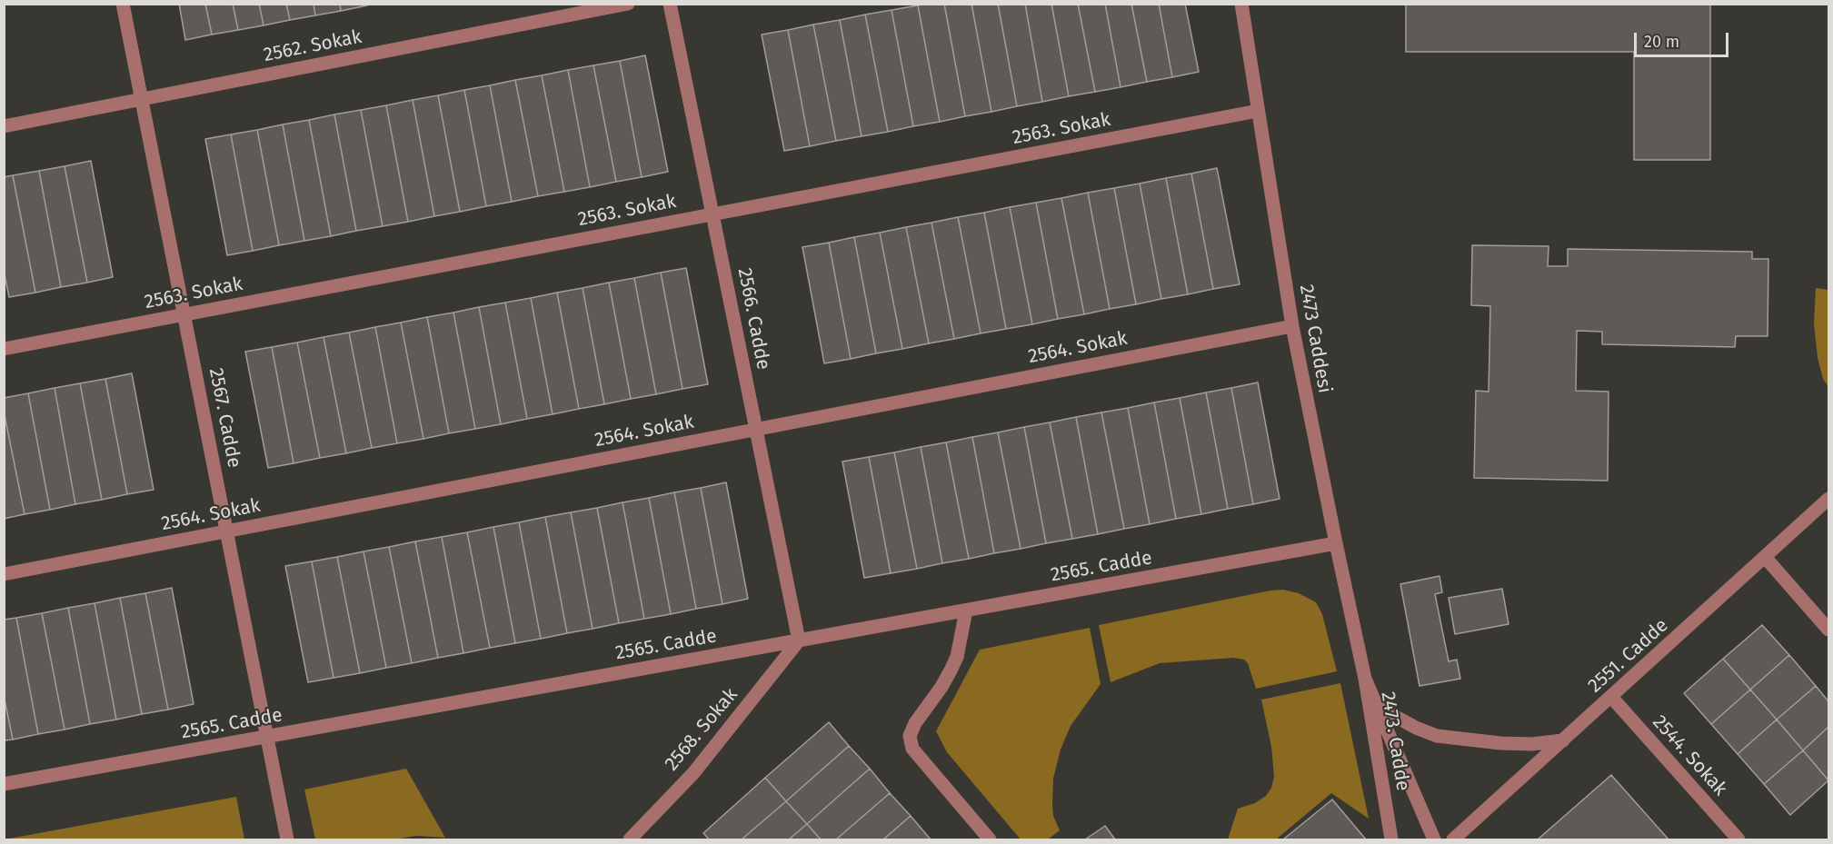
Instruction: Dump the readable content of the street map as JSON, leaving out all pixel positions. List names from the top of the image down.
{
  "streets": {
    "street": [
      "2562. Sokak",
      "2563. Sokak",
      "2566. Cadde",
      "2473 Caddesi",
      "2564. Sokak",
      "2567. Cadde",
      "2565. Cadde",
      "2551. Cadde",
      "2568. Sokak",
      "2473. Cadde",
      "2544. Sokak"
    ]
  },
  "crossings": [
    ["2562. Sokak", "2567. Cadde"],
    ["2563. Sokak", "2566. Cadde"],
    ["2563. Sokak", "2473 Caddesi"],
    ["2563. Sokak", "2567. Cadde"],
    ["2566. Cadde", "2564. Sokak"],
    ["2566. Cadde", "2565. Cadde"],
    ["2566. Cadde", "2568. Sokak"],
    ["2473 Caddesi", "2564. Sokak"],
    ["2473 Caddesi", "2565. Cadde"],
    ["2473 Caddesi", "2473. Cadde"],
    ["2564. Sokak", "2567. Cadde"],
    ["2567. Cadde", "2565. Cadde"],
    ["2565. Cadde", "2568. Sokak"],
    ["2551. Cadde", "2473. Cadde"],
    ["2551. Cadde", "2544. Sokak"]
  ],
  "scale_bar": "20 m"
}
